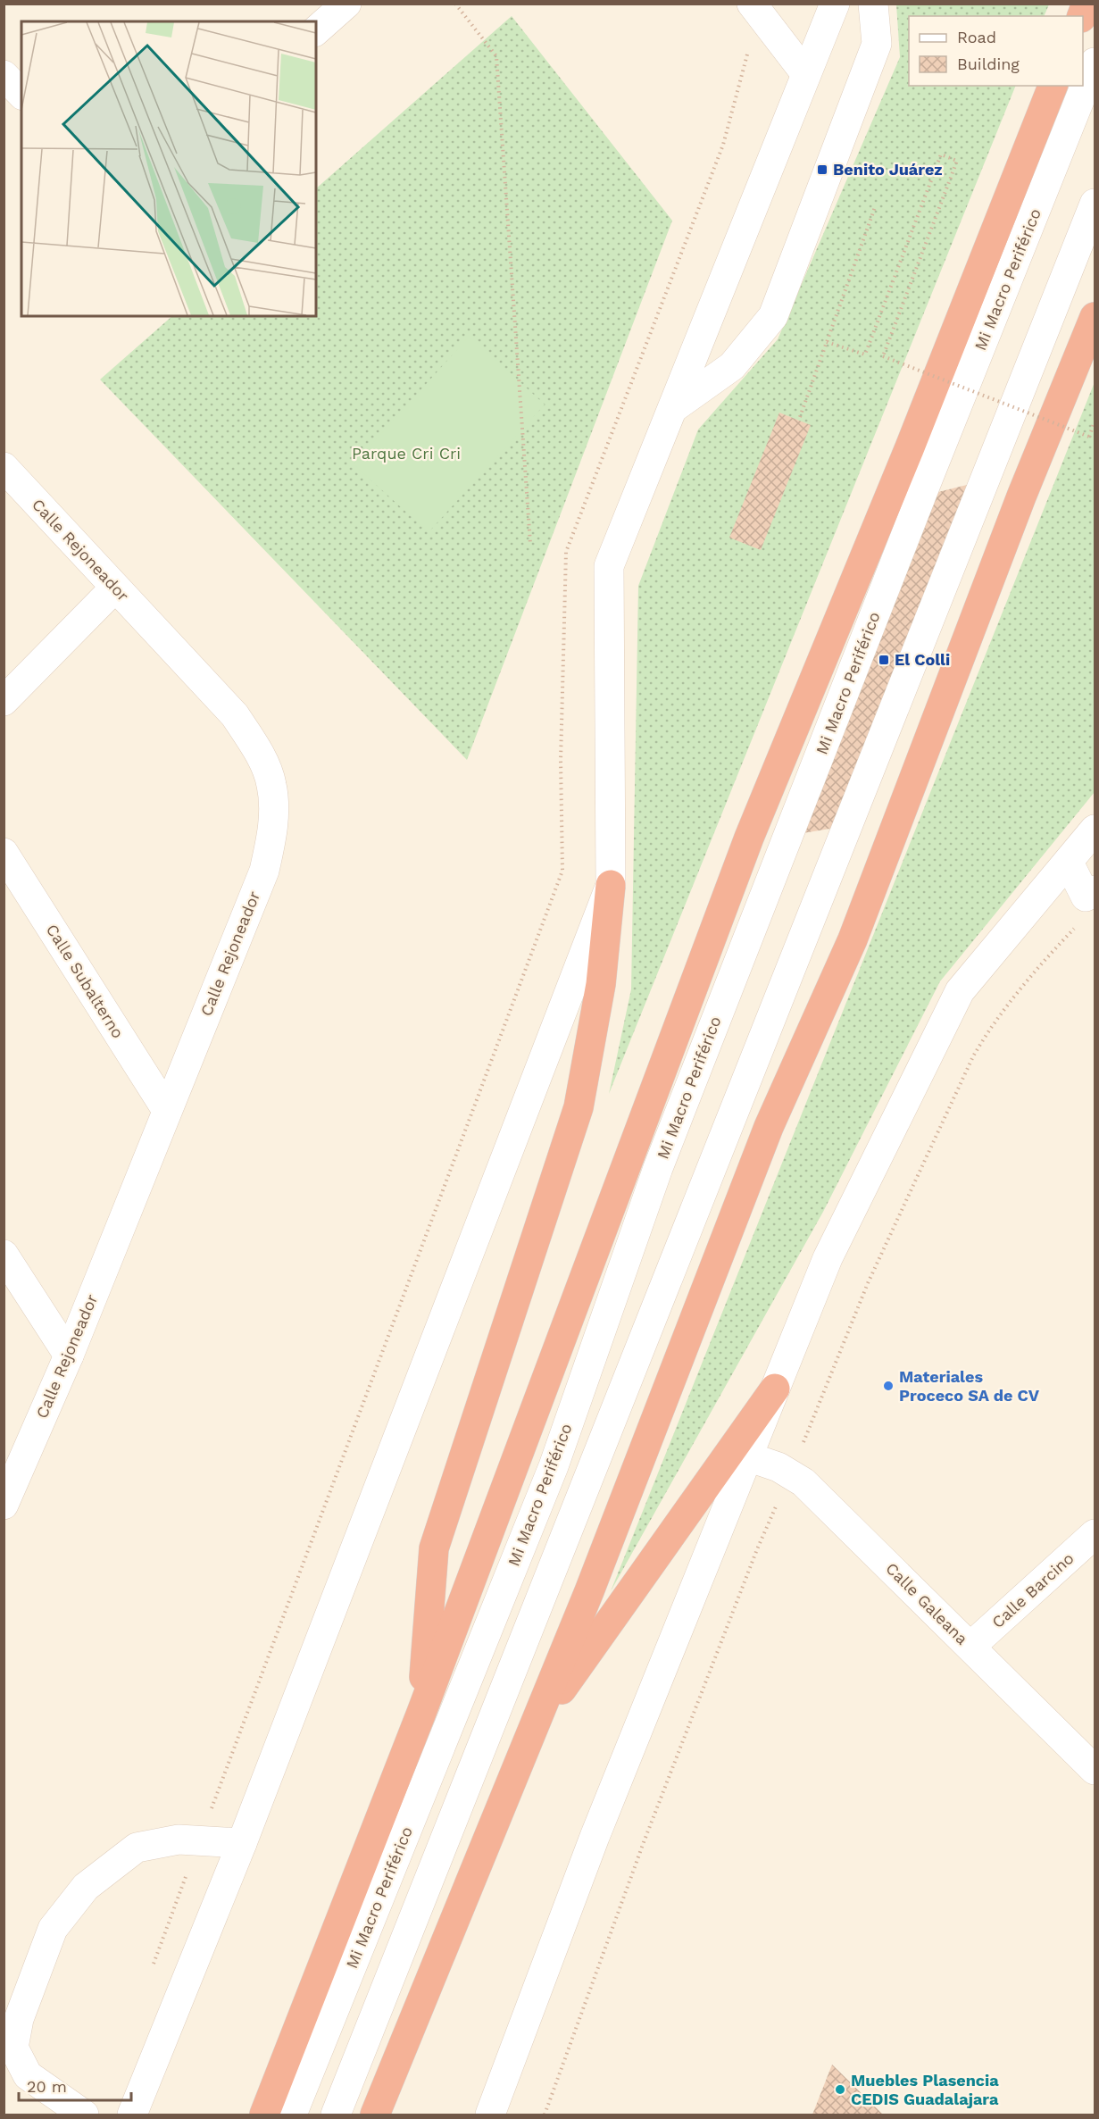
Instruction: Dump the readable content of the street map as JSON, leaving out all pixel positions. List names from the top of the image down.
{
  "streets": {
    "street": [
      "Mi Macro Periférico",
      "Calle Rejoneador",
      "Calle Subalterno",
      "Calle Barcino",
      "Calle Galeana"
    ]
  },
  "crossings": [
    ["Calle Rejoneador", "Calle Subalterno"],
    ["Calle Barcino", "Calle Galeana"]
  ],
  "parks": ["Parque Cri Cri"],
  "places": {
    "transit": ["Benito Juárez", "El Colli"],
    "other": ["Materiales Proceco SA de CV", "Muebles Plasencia CEDIS Guadalajara"]
  },
  "legend": ["Road", "Building"],
  "scale_bar": "20 m"
}
